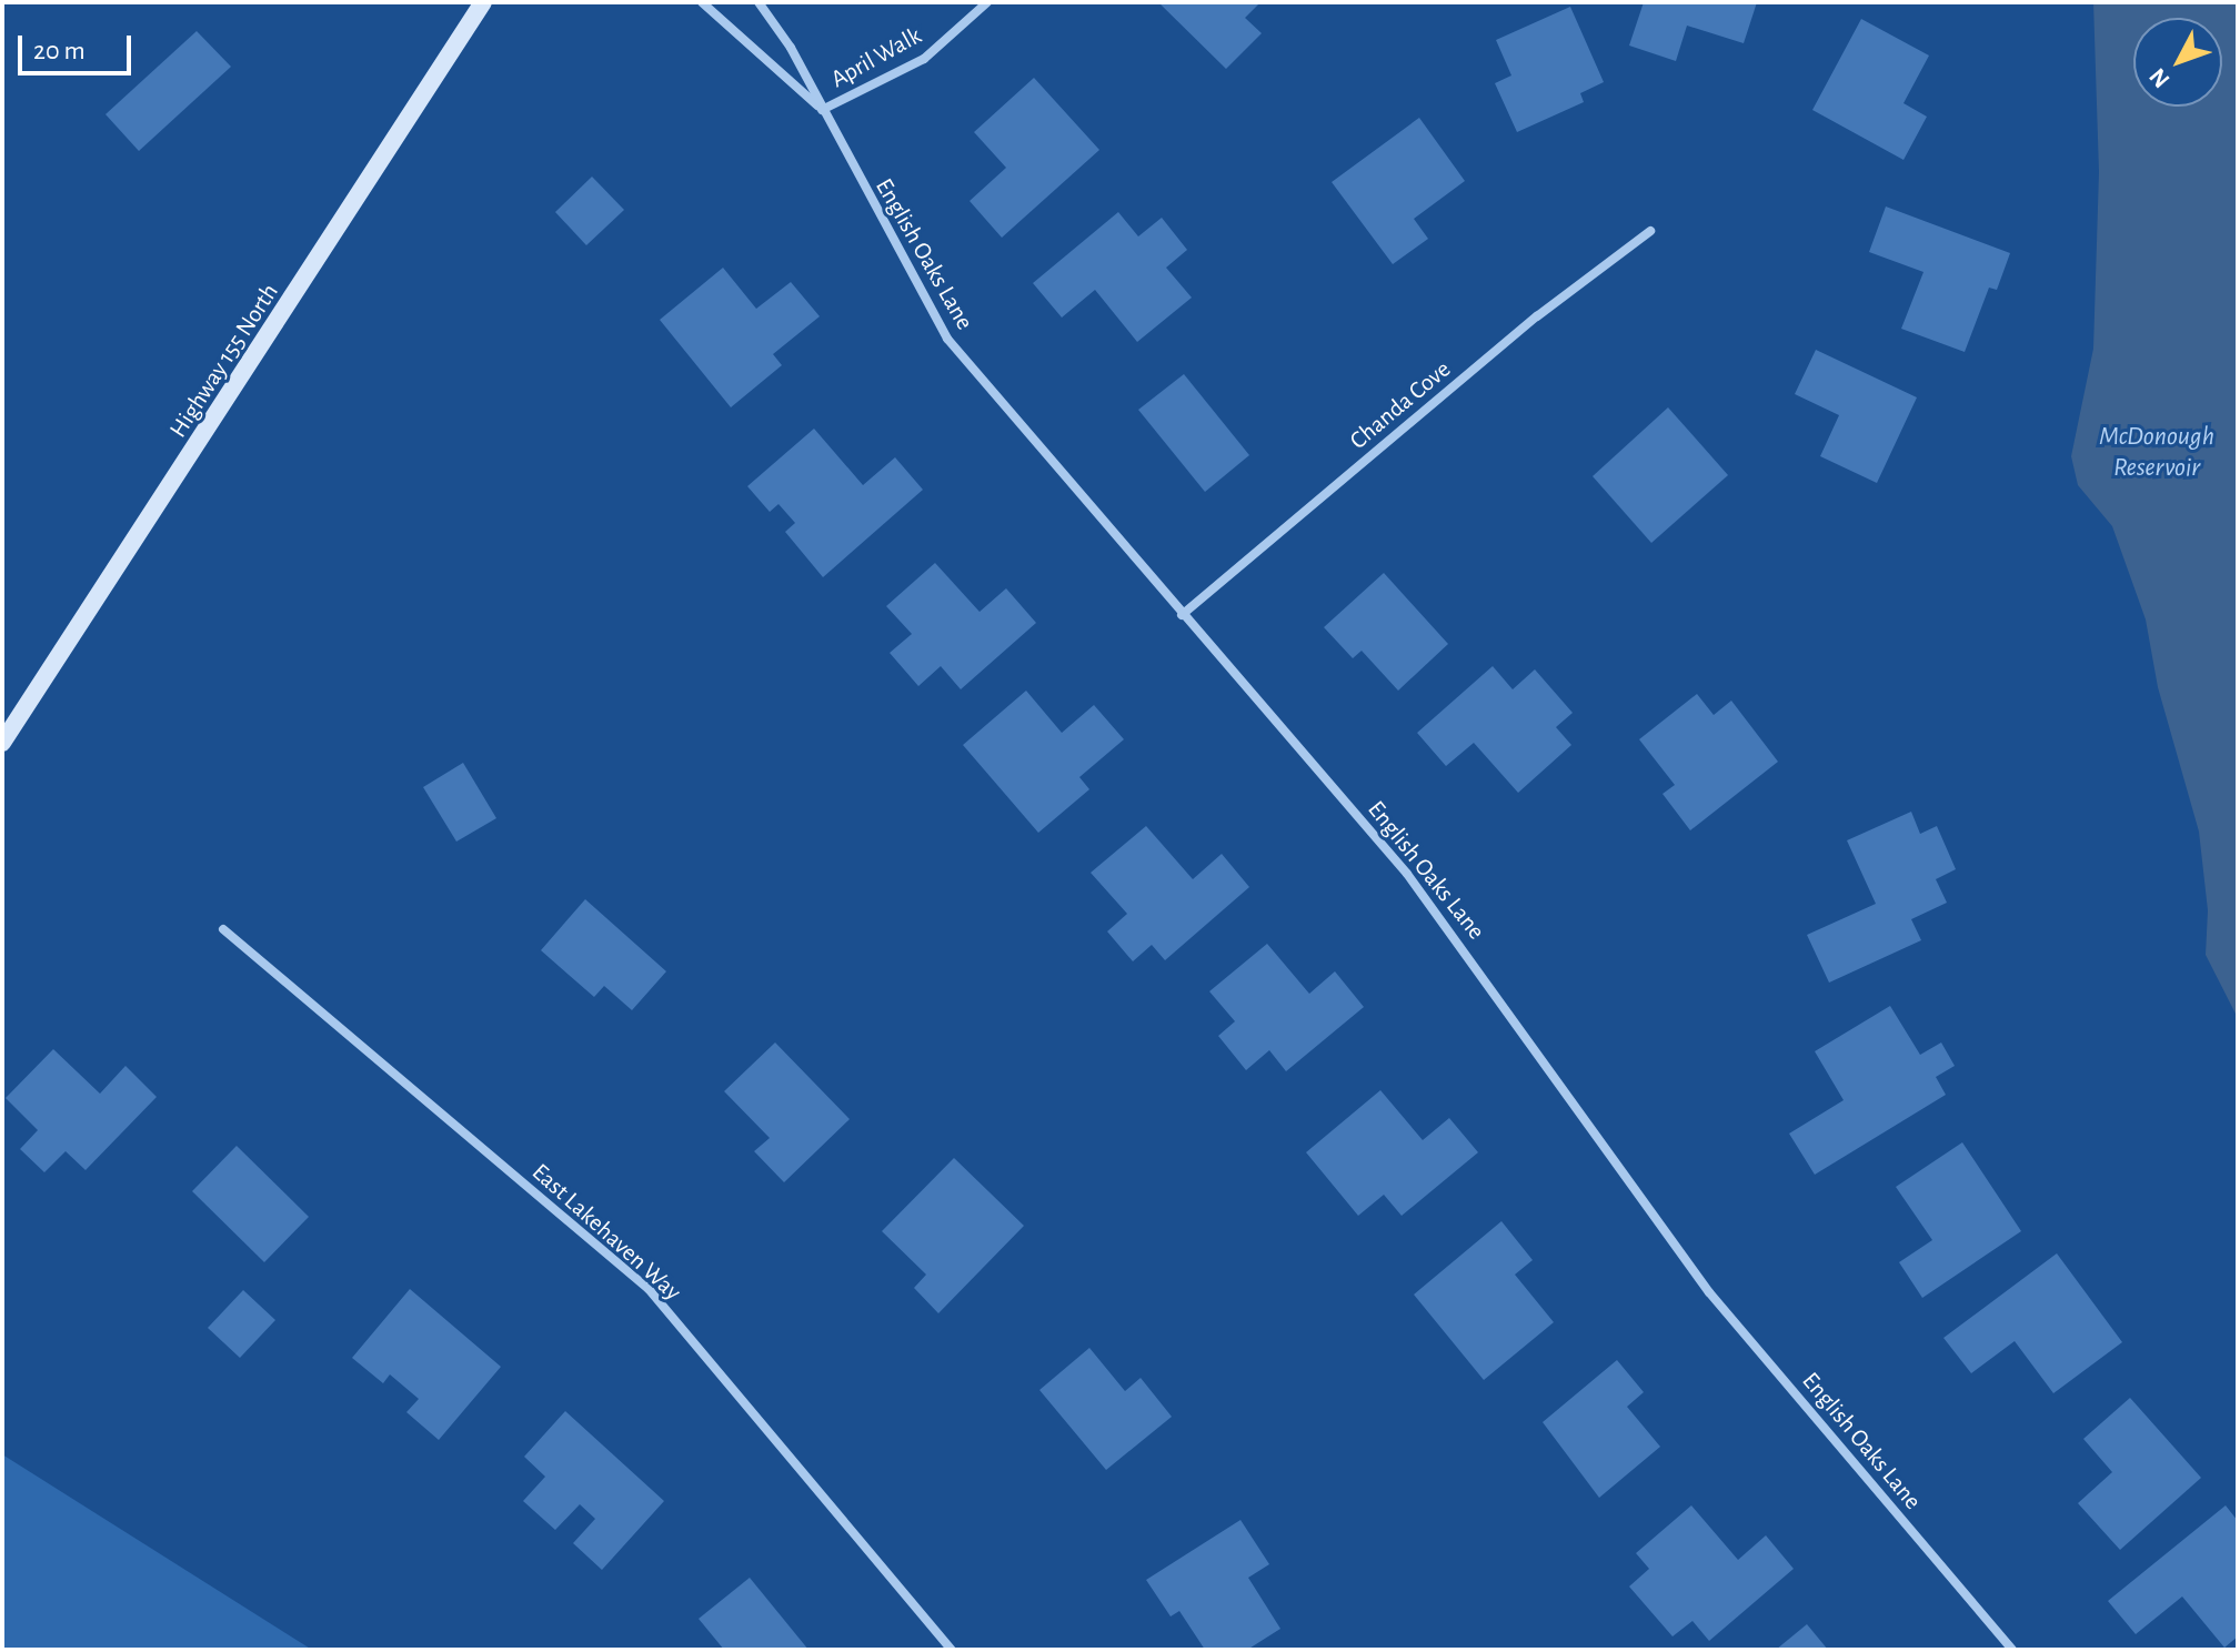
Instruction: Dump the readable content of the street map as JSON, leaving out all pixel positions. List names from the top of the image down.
{
  "streets": {
    "main road": ["Highway 155 North"],
    "street": [
      "April Walk",
      "English Oaks Lane",
      "Chanda Cove",
      "East Lakehaven Way"
    ]
  },
  "crossings": [
    ["April Walk", "English Oaks Lane"],
    ["English Oaks Lane", "Chanda Cove"]
  ],
  "water": ["McDonough Reservoir"],
  "scale_bar": "20 m",
  "north": "bottom left"
}
